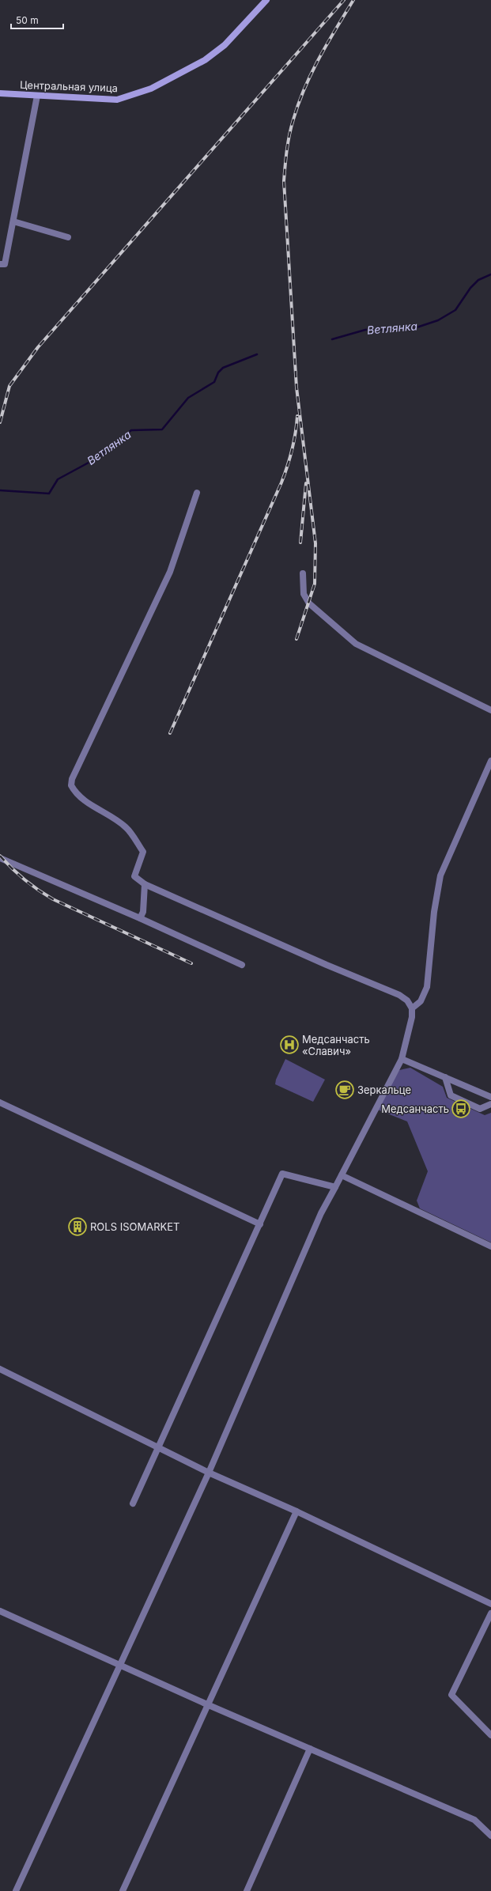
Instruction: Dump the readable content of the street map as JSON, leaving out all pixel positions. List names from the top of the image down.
{
  "streets": {
    "main road": ["Центральная улица"]
  },
  "water": ["Ветлянка"],
  "places": {
    "hospital": ["Медсанчасть «Славич»"],
    "cafe": ["Зеркальце"],
    "bus stop": ["Медсанчасть"],
    "building": ["ROLS ISOMARKET"]
  },
  "scale_bar": "50 m"
}
